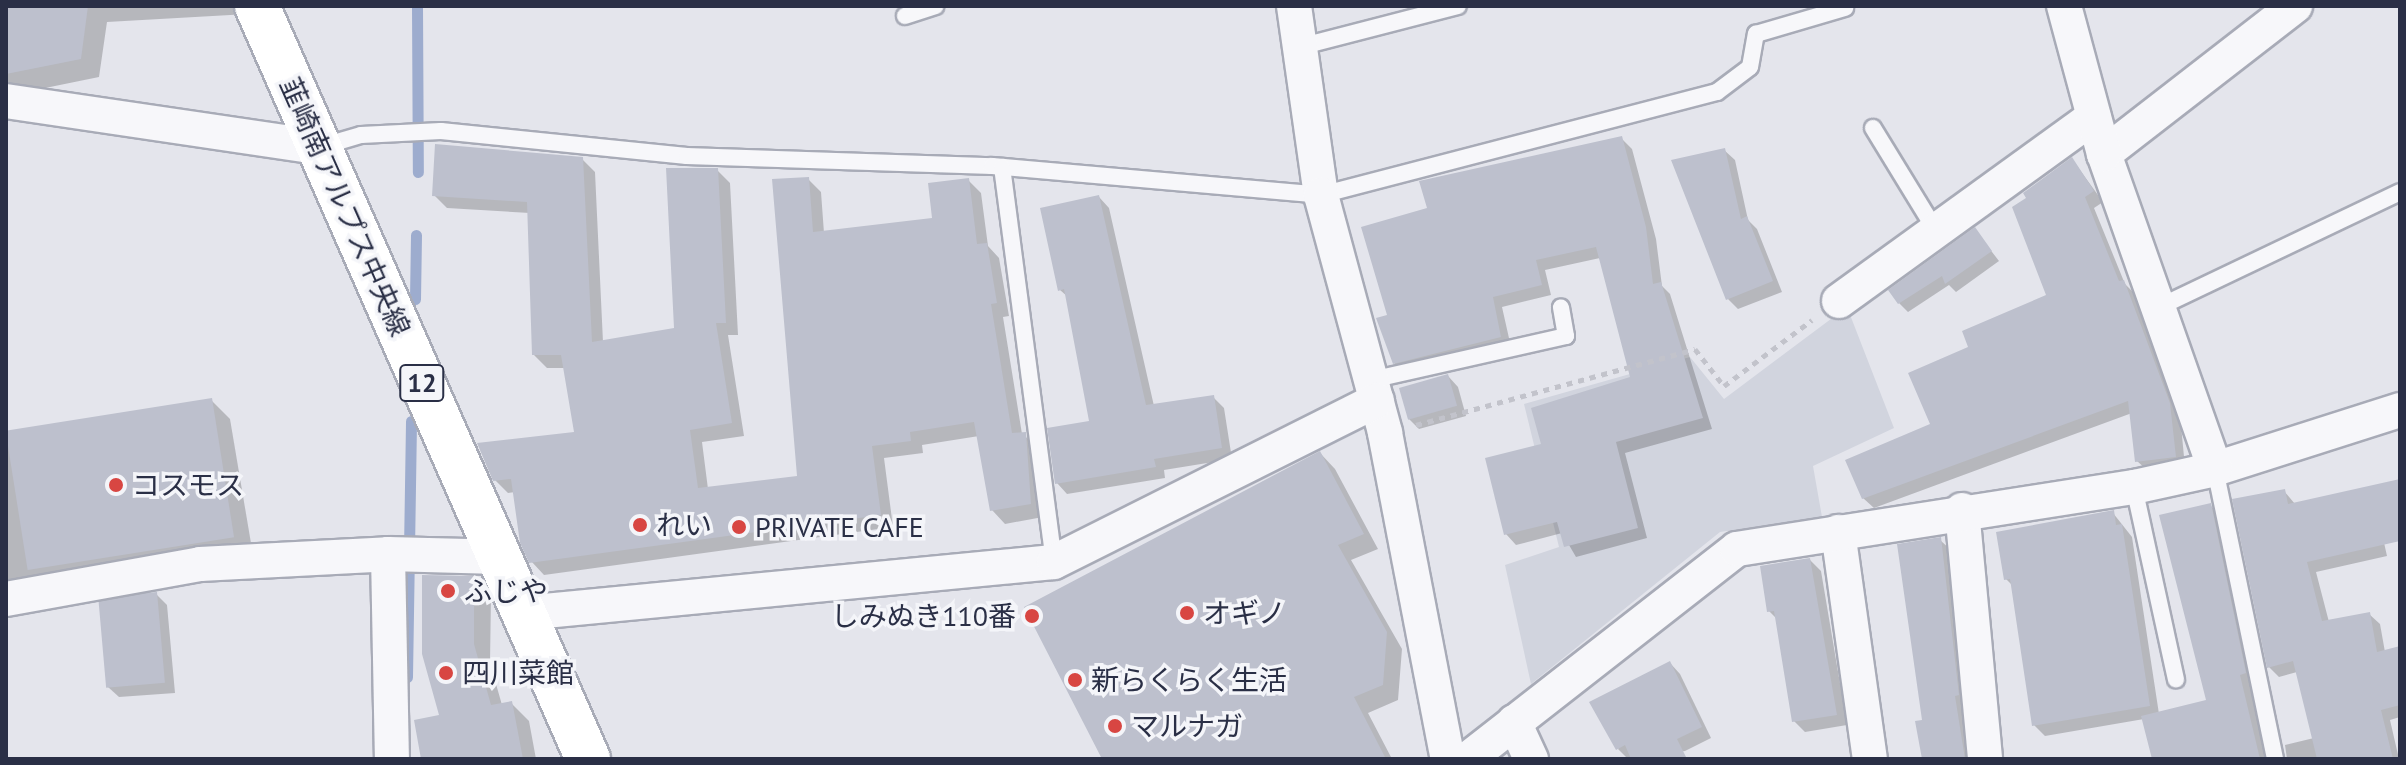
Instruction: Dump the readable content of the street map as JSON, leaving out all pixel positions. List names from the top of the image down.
{
  "streets": {
    "main road": ["韮崎南アルプス中央線", "12"]
  },
  "places": [
    "コスモス",
    "れい",
    "PRIVATE CAFE",
    "ふじや",
    "オギノ",
    "しみぬき110番",
    "四川菜館",
    "新らくらく生活",
    "マルナガ"
  ]
}
